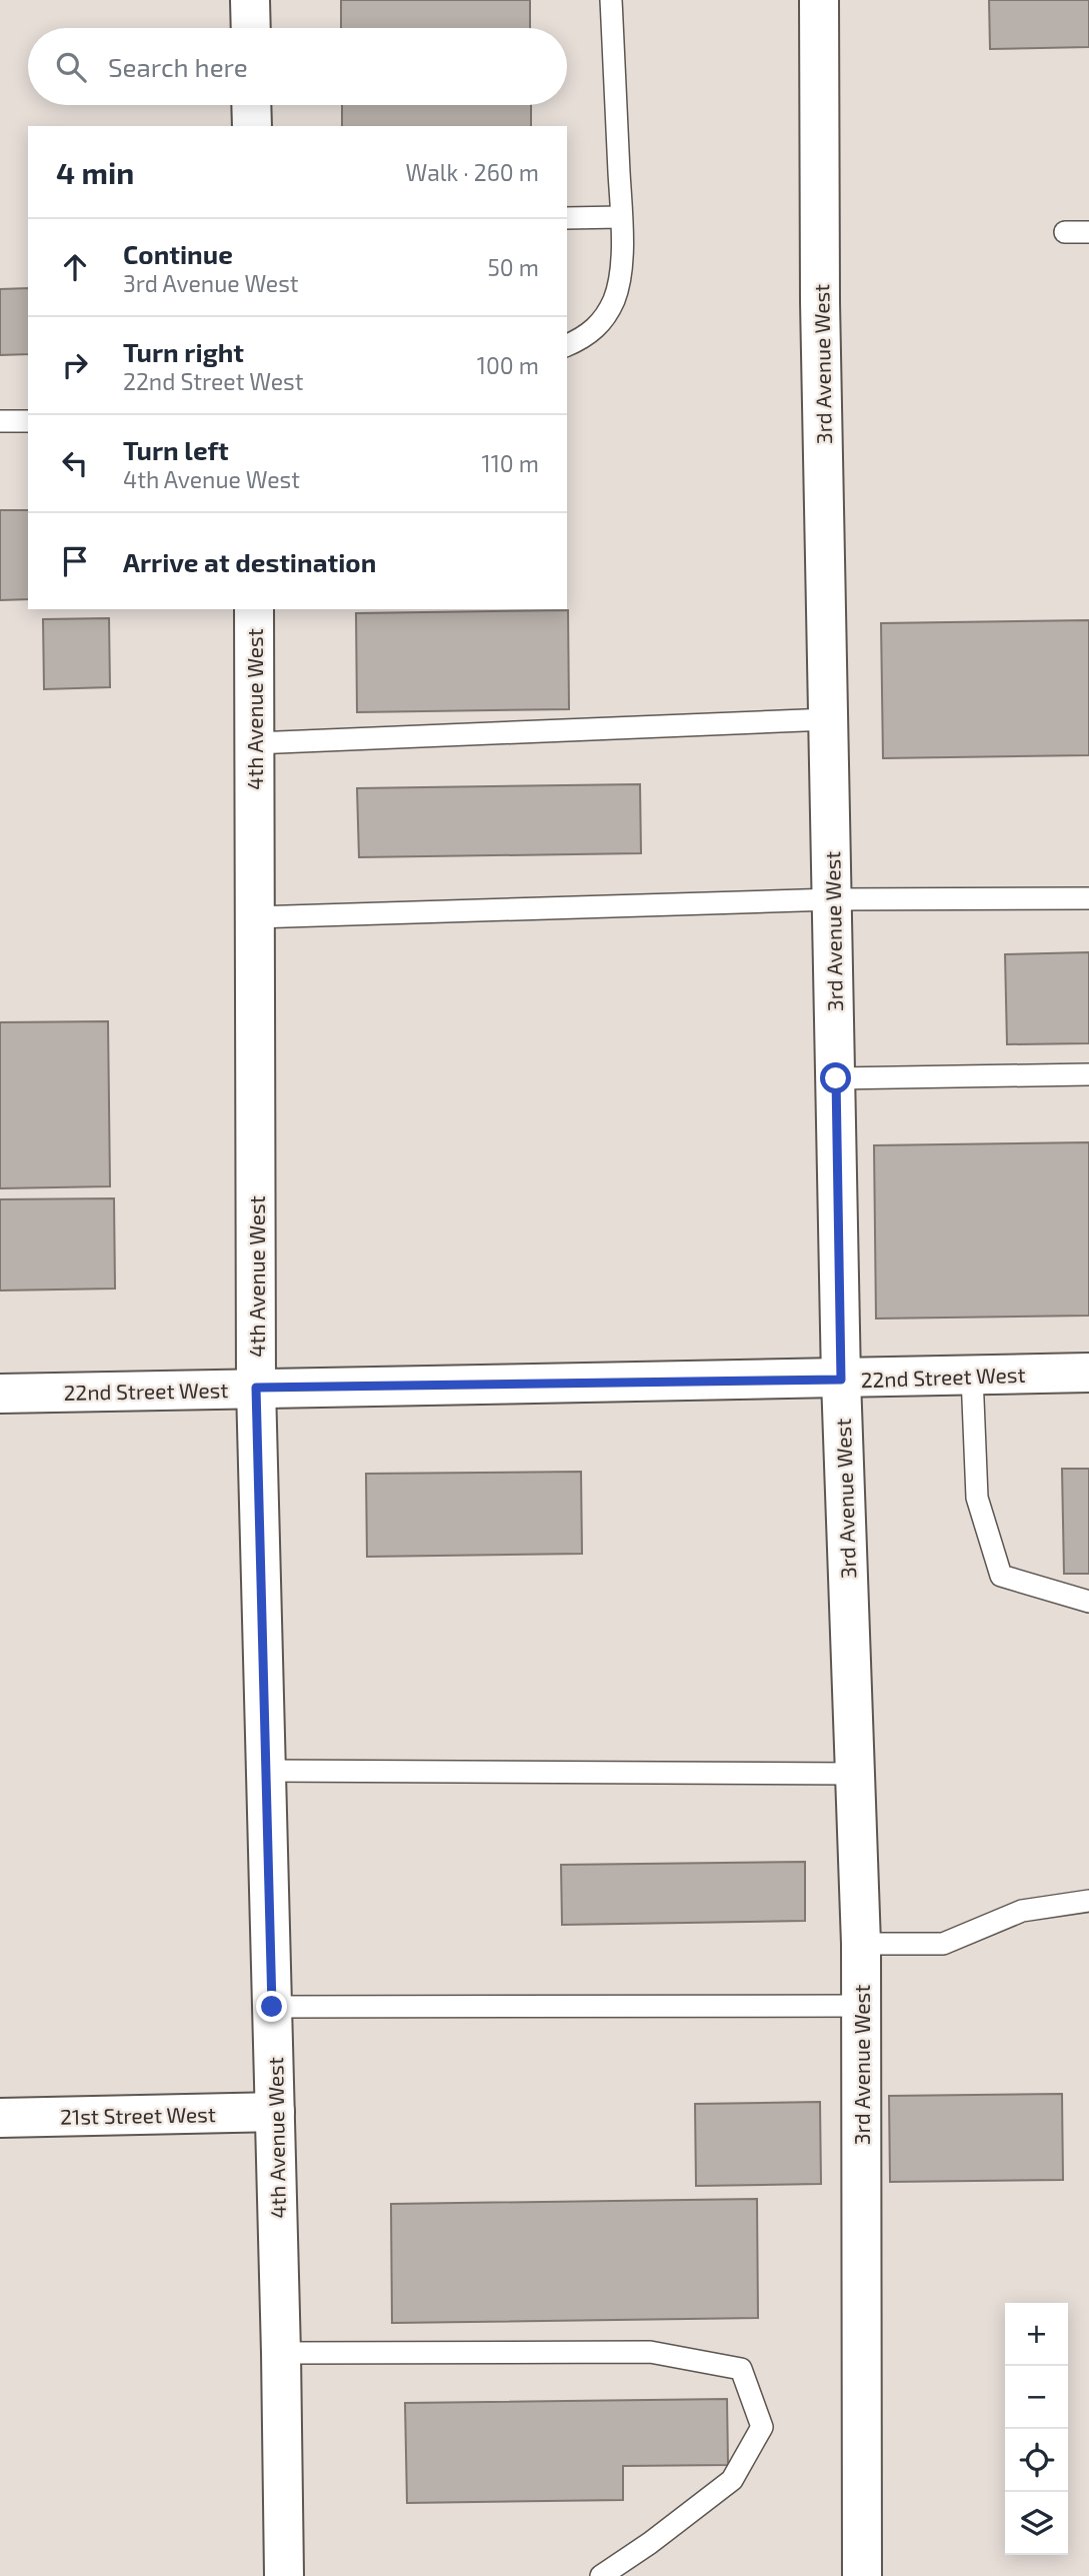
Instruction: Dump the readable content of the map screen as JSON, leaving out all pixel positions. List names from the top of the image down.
{
  "streets": {
    "street": [
      "3rd Avenue West",
      "4th Avenue West",
      "22nd Street West",
      "21st Street West"
    ]
  },
  "crossings": [
    ["3rd Avenue West", "22nd Street West"],
    ["4th Avenue West", "22nd Street West"],
    ["4th Avenue West", "21st Street West"]
  ],
  "page": {
    "search": "Search here",
    "heading": ["4 min", "Walk · 260 m"],
    "list": [
      ["Continue", "3rd Avenue West", "50 m"],
      ["Turn right", "22nd Street West", "100 m"],
      ["Turn left", "4th Avenue West", "110 m"],
      "Arrive at destination"
    ],
    "map_buttons": ["+", "−"]
  }
}
